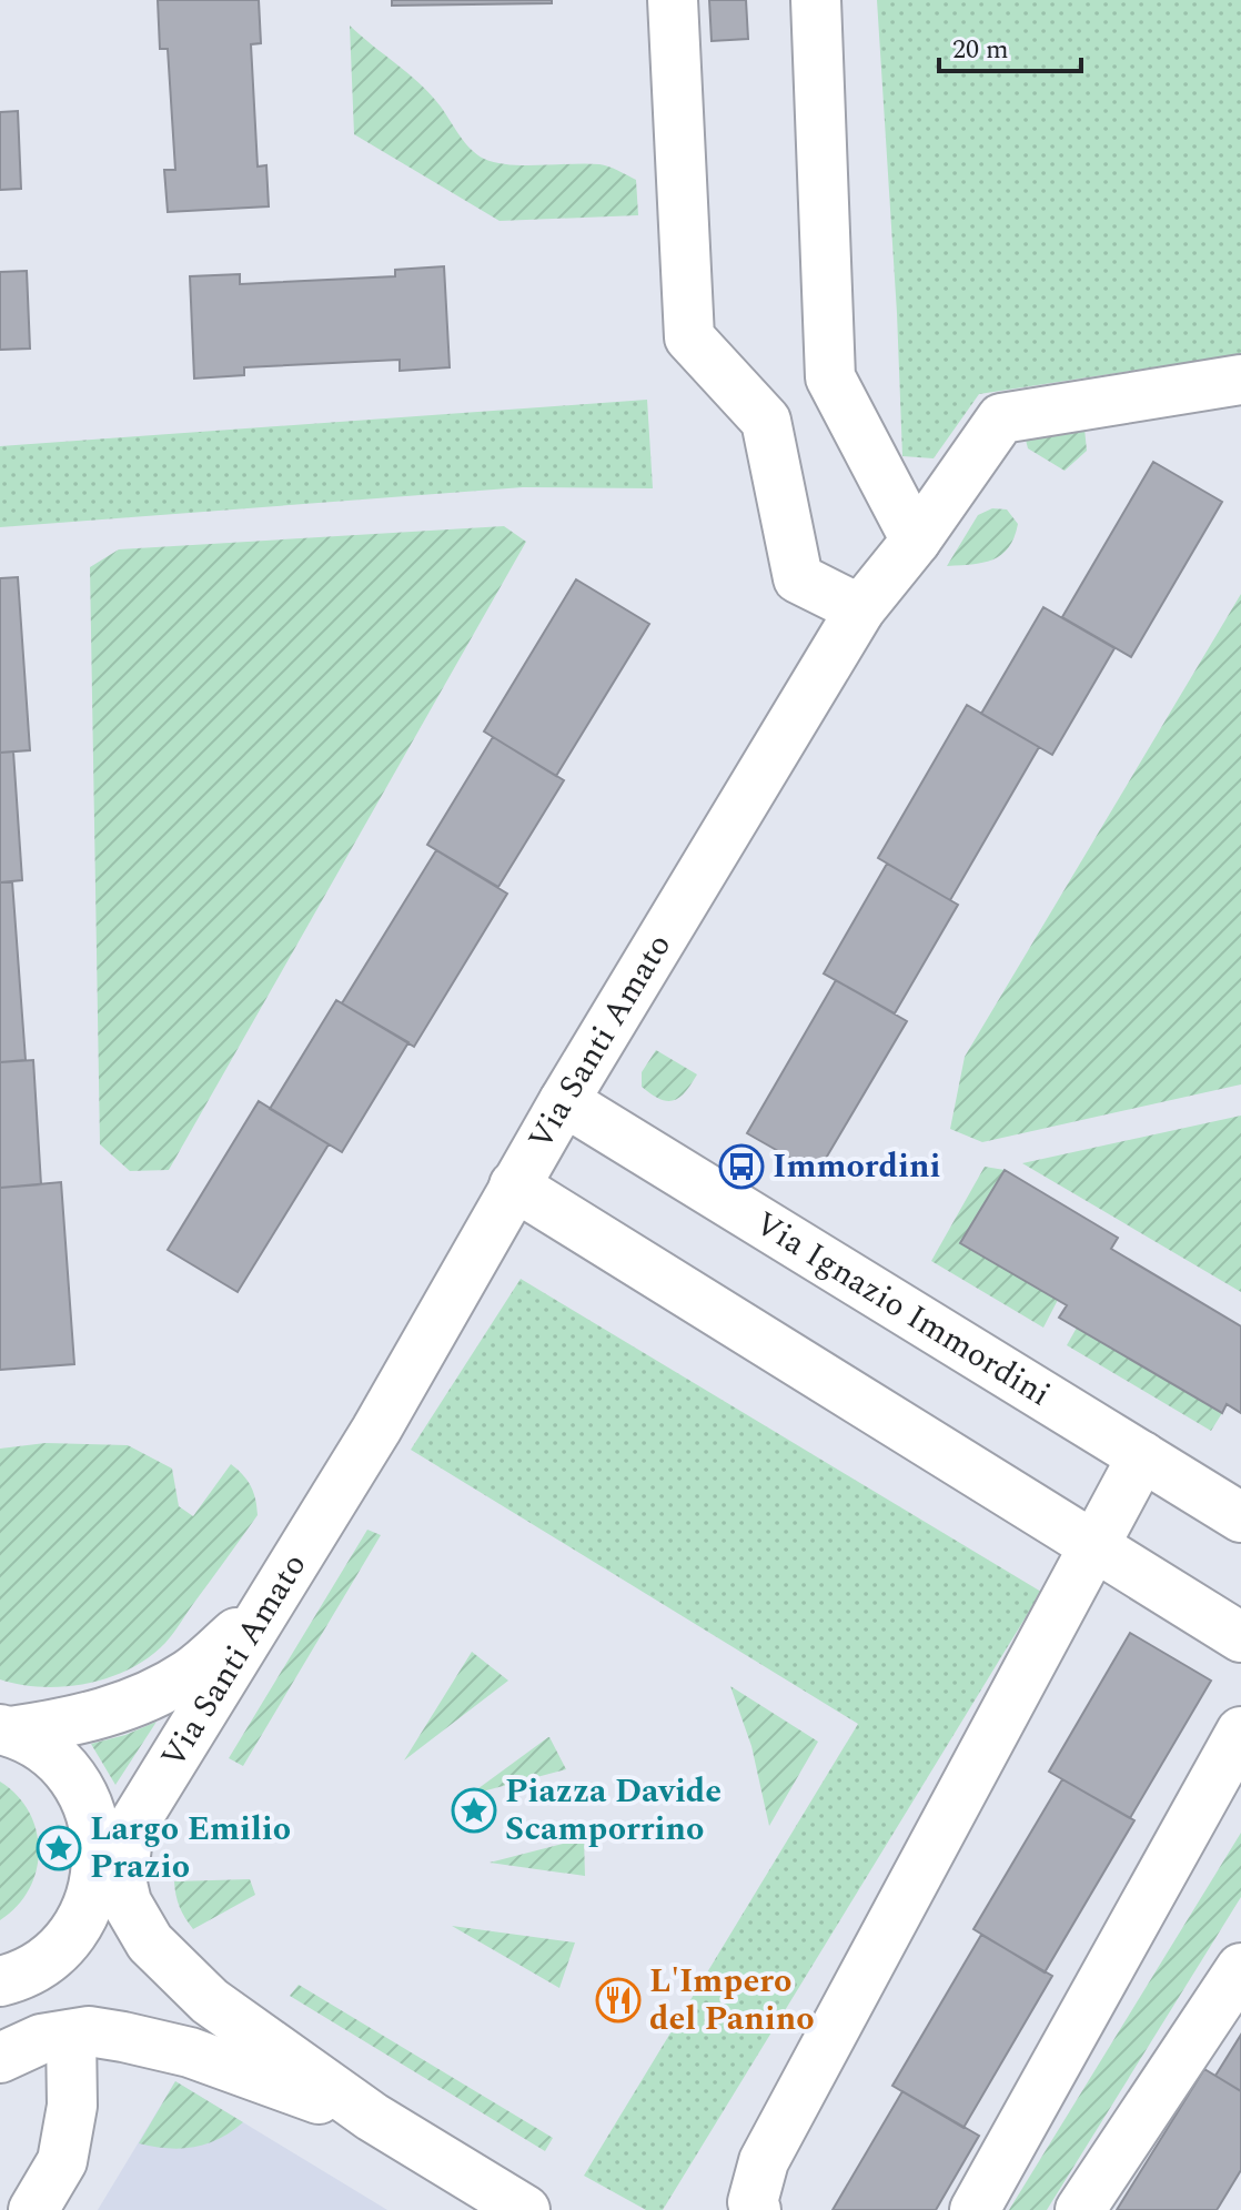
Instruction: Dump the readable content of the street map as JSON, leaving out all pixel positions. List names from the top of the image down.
{
  "streets": {
    "street": ["Via Santi Amato", "Via Ignazio Immordini"]
  },
  "crossings": [
    ["Via Santi Amato", "Via Ignazio Immordini"]
  ],
  "places": {
    "bus stop": ["Immordini"],
    "place": ["Piazza Davide Scamporrino", "Largo Emilio Prazio"],
    "restaurant": ["L'Impero del Panino"]
  },
  "scale_bar": "20 m"
}
